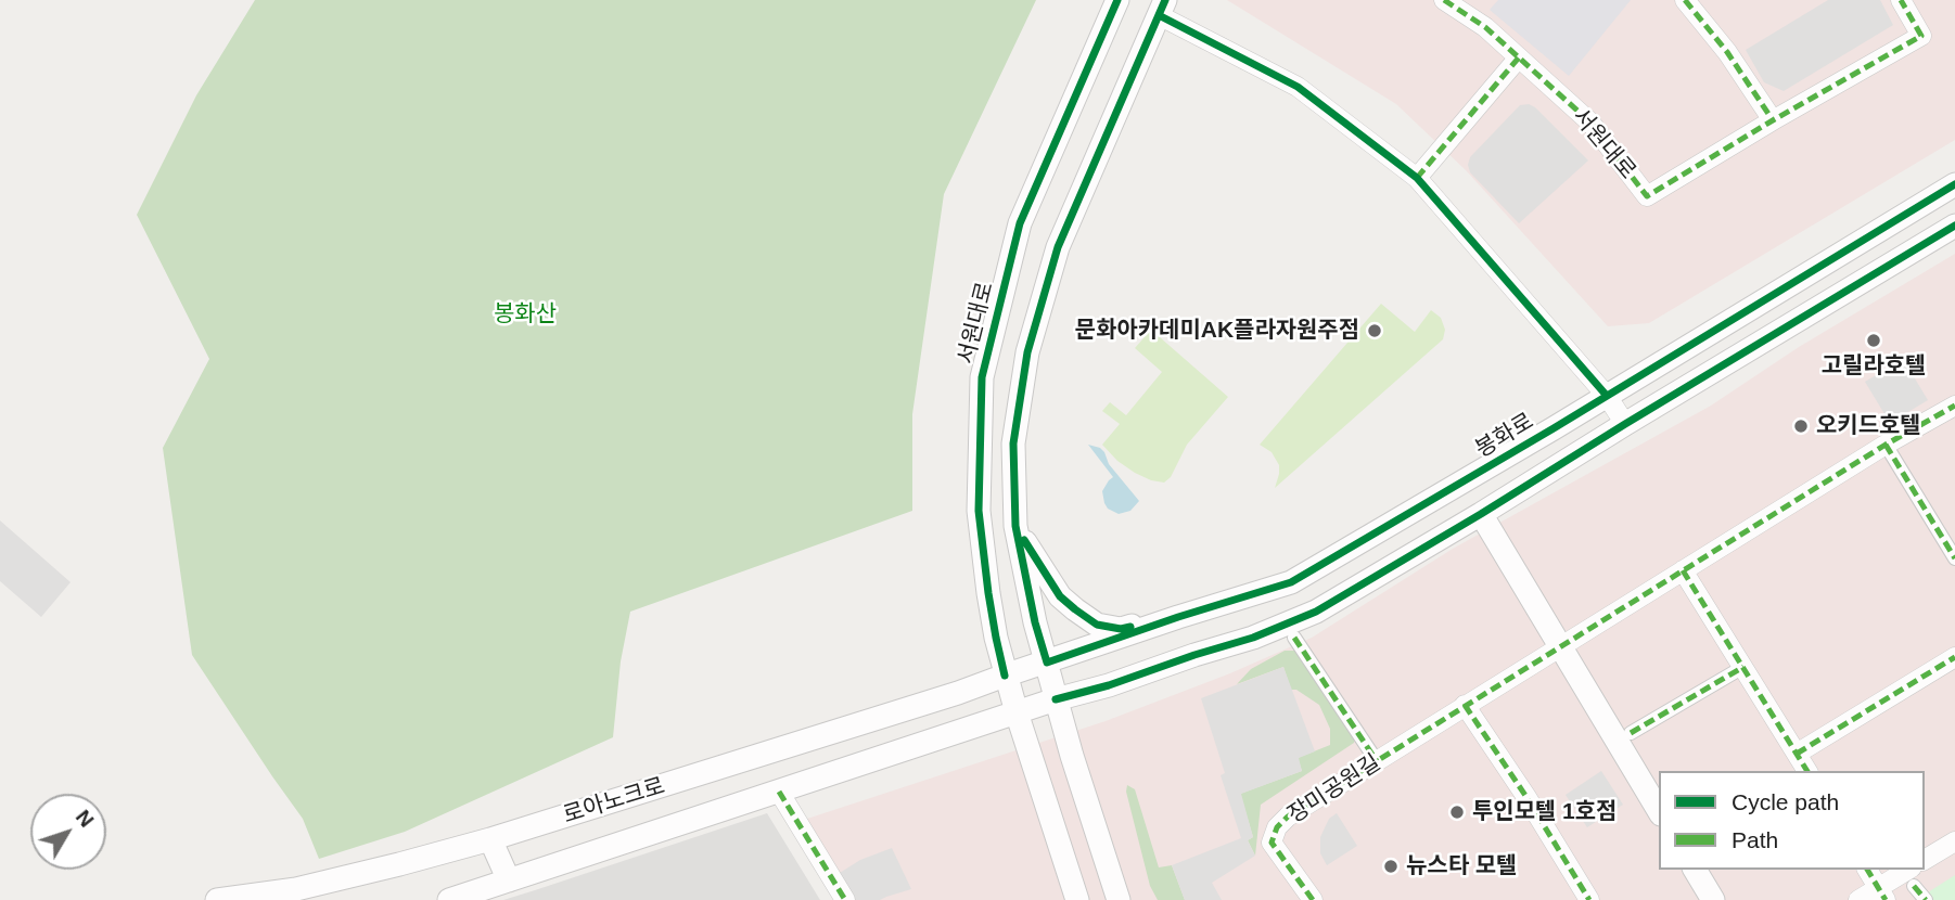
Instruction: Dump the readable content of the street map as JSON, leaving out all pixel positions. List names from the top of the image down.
{
  "streets": {
    "street": [
      "서원대로",
      "봉화로",
      "장미공원길",
      "로아노크로"
    ]
  },
  "crossings": [
    ["서원대로", "로아노크로"],
    ["봉화로", "로아노크로"]
  ],
  "parks": ["봉화산"],
  "places": [
    "문화아카데미AK플라자원주점",
    "고릴라호텔",
    "오키드호텔",
    "투인모텔 1호점",
    "뉴스타 모텔"
  ],
  "legend": ["Cycle path", "Path"],
  "north": "top right"
}
